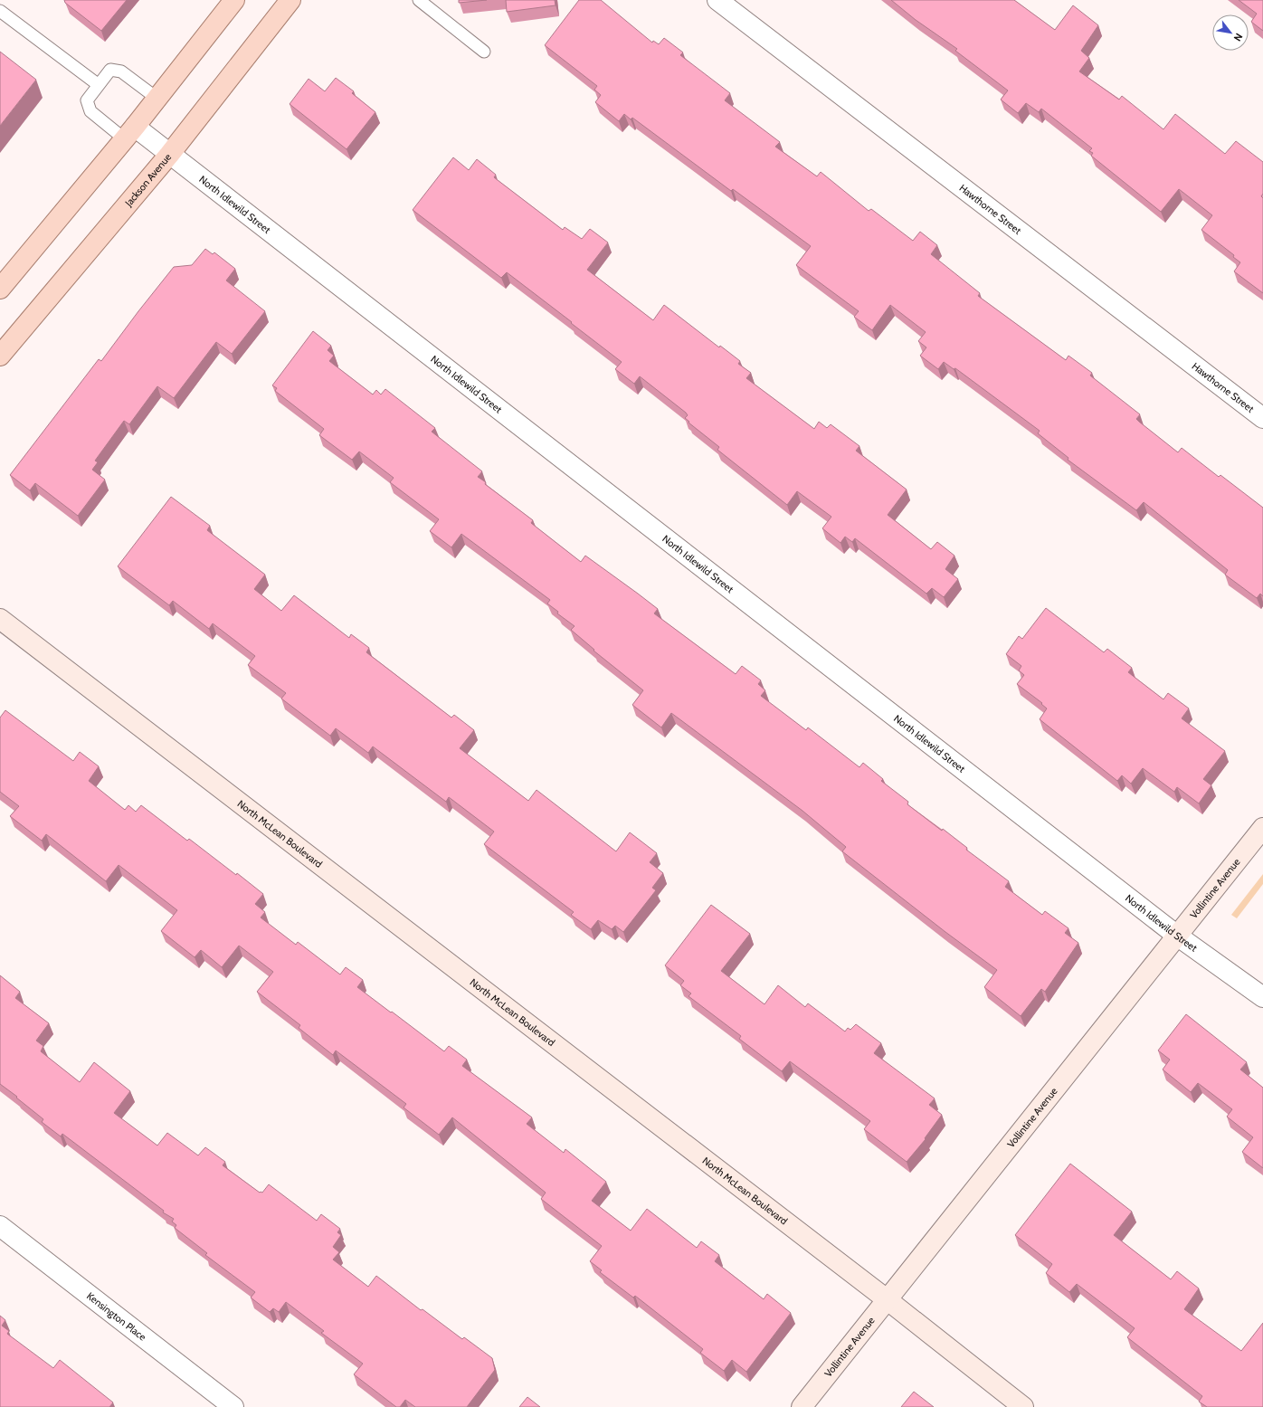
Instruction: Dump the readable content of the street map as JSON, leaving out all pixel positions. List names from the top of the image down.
{
  "streets": {
    "main road": ["Jackson Avenue", "North McLean Boulevard", "Vollintine Avenue"],
    "street": ["North Idlewild Street", "Hawthorne Street", "Kensington Place"]
  },
  "crossings": [
    ["Jackson Avenue", "North Idlewild Street"],
    ["North Idlewild Street", "Vollintine Avenue"],
    ["North McLean Boulevard", "Vollintine Avenue"]
  ],
  "north": "bottom right"
}
